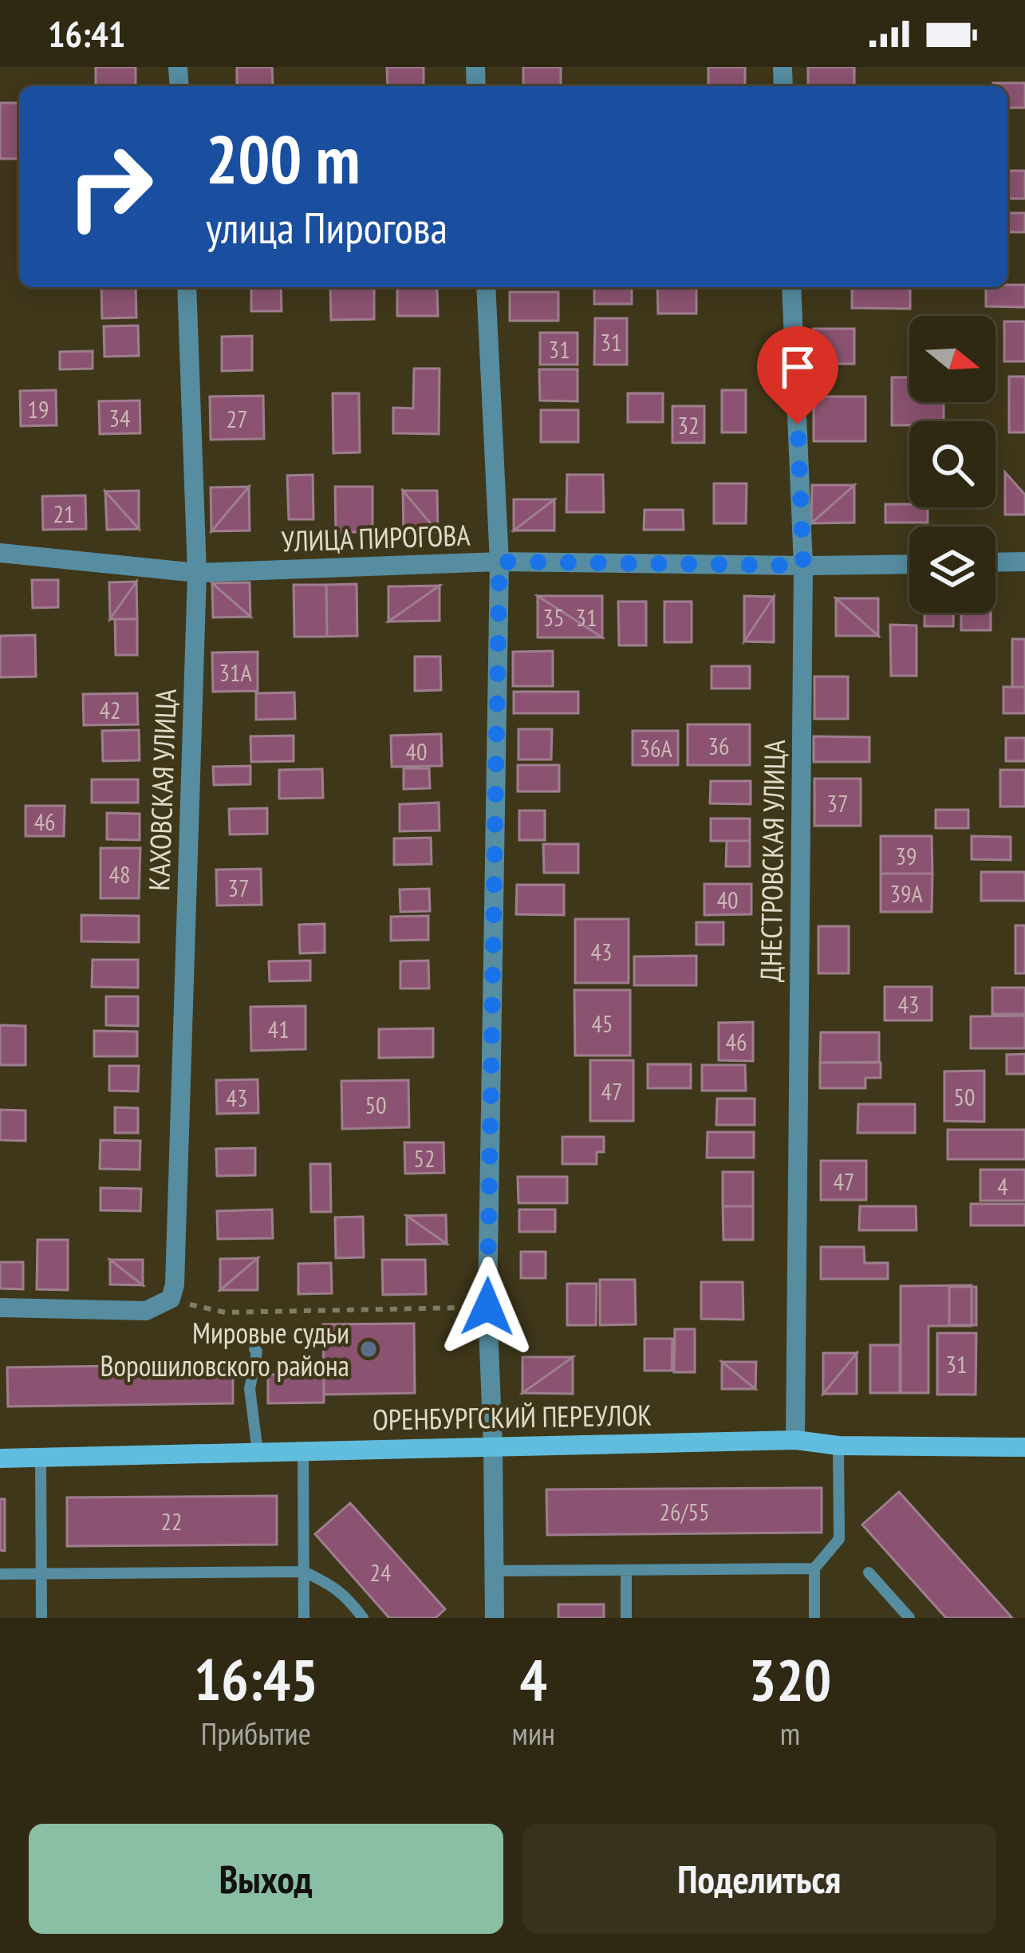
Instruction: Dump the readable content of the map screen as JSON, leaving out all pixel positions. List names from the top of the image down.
{
  "streets": {
    "street": [
      "УЛИЦА ПИРОГОВА",
      "КАХОВСКАЯ УЛИЦА",
      "ДНЕСТРОВСКАЯ УЛИЦА",
      "ОРЕНБУРГСКИЙ ПЕРЕУЛОК"
    ]
  },
  "crossings": [
    ["УЛИЦА ПИРОГОВА", "КАХОВСКАЯ УЛИЦА"],
    ["УЛИЦА ПИРОГОВА", "ДНЕСТРОВСКАЯ УЛИЦА"],
    ["ДНЕСТРОВСКАЯ УЛИЦА", "ОРЕНБУРГСКИЙ ПЕРЕУЛОК"]
  ],
  "places": ["Мировые судьи Ворошиловского района"],
  "house_numbers": [
    "31",
    "31",
    "19",
    "34",
    "27",
    "32",
    "21",
    "35",
    "31",
    "31А",
    "42",
    "36",
    "36А",
    "40",
    "37",
    "46",
    "39",
    "48",
    "37",
    "39А",
    "40",
    "43",
    "43",
    "45",
    "41",
    "46",
    "47",
    "50",
    "43",
    "50",
    "52",
    "47",
    "4",
    "31",
    "26/55",
    "22",
    "24"
  ],
  "north": "right",
  "page": {
    "status": "16:41",
    "turn": ["200 m", "улица Пирогова"],
    "eta": [
      "16:45",
      "Прибытие",
      "4",
      "мин",
      "320",
      "m"
    ],
    "buttons": ["Выход", "Поделиться"]
  }
}
